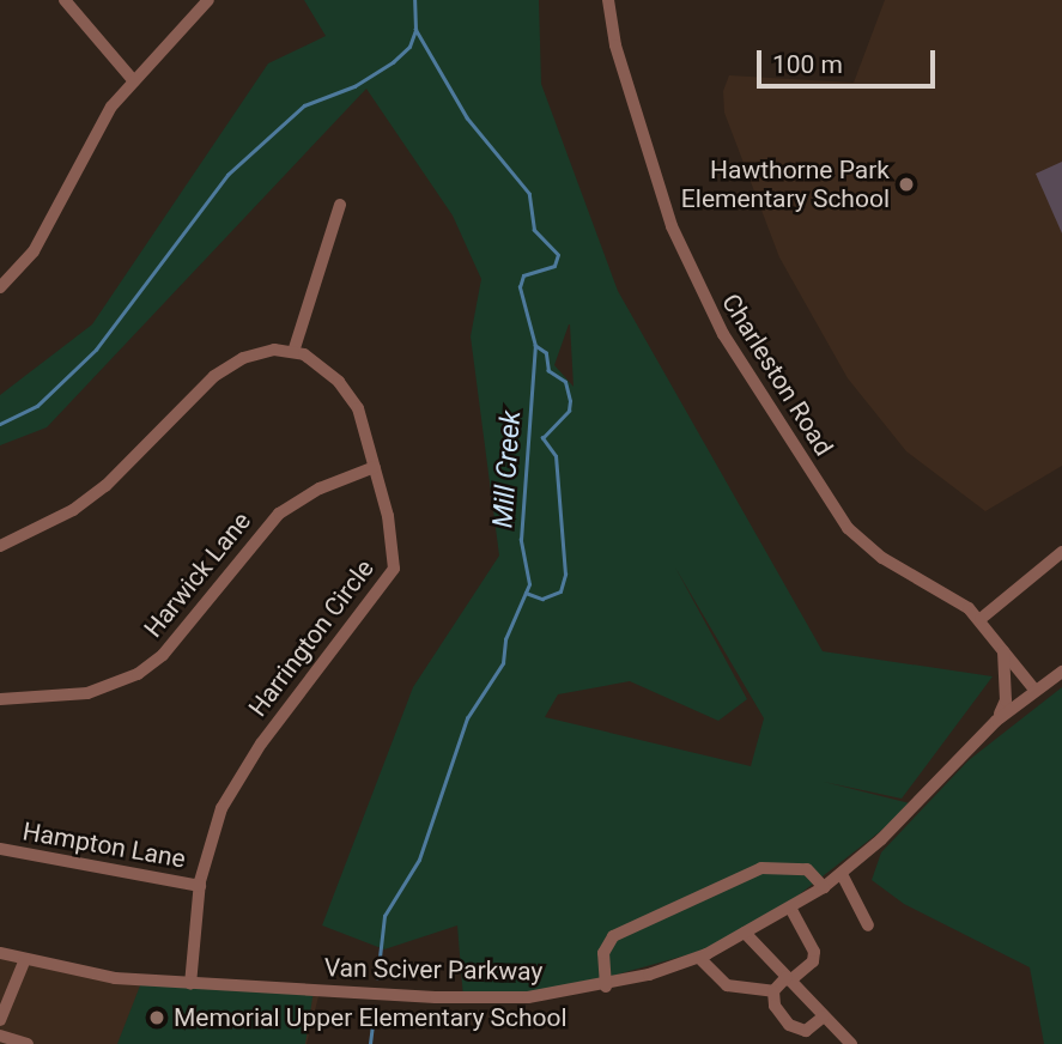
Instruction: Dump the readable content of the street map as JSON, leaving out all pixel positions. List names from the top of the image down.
{
  "streets": {
    "street": [
      "Charleston Road",
      "Harwick Lane",
      "Harrington Circle",
      "Hampton Lane",
      "Van Sciver Parkway"
    ]
  },
  "crossings": [
    ["Charleston Road", "Van Sciver Parkway"],
    ["Harwick Lane", "Harrington Circle"],
    ["Harrington Circle", "Hampton Lane"],
    ["Harrington Circle", "Van Sciver Parkway"]
  ],
  "water": ["Mill Creek"],
  "places": ["Hawthorne Park Elementary School", "Memorial Upper Elementary School"],
  "scale_bar": "100 m"
}
